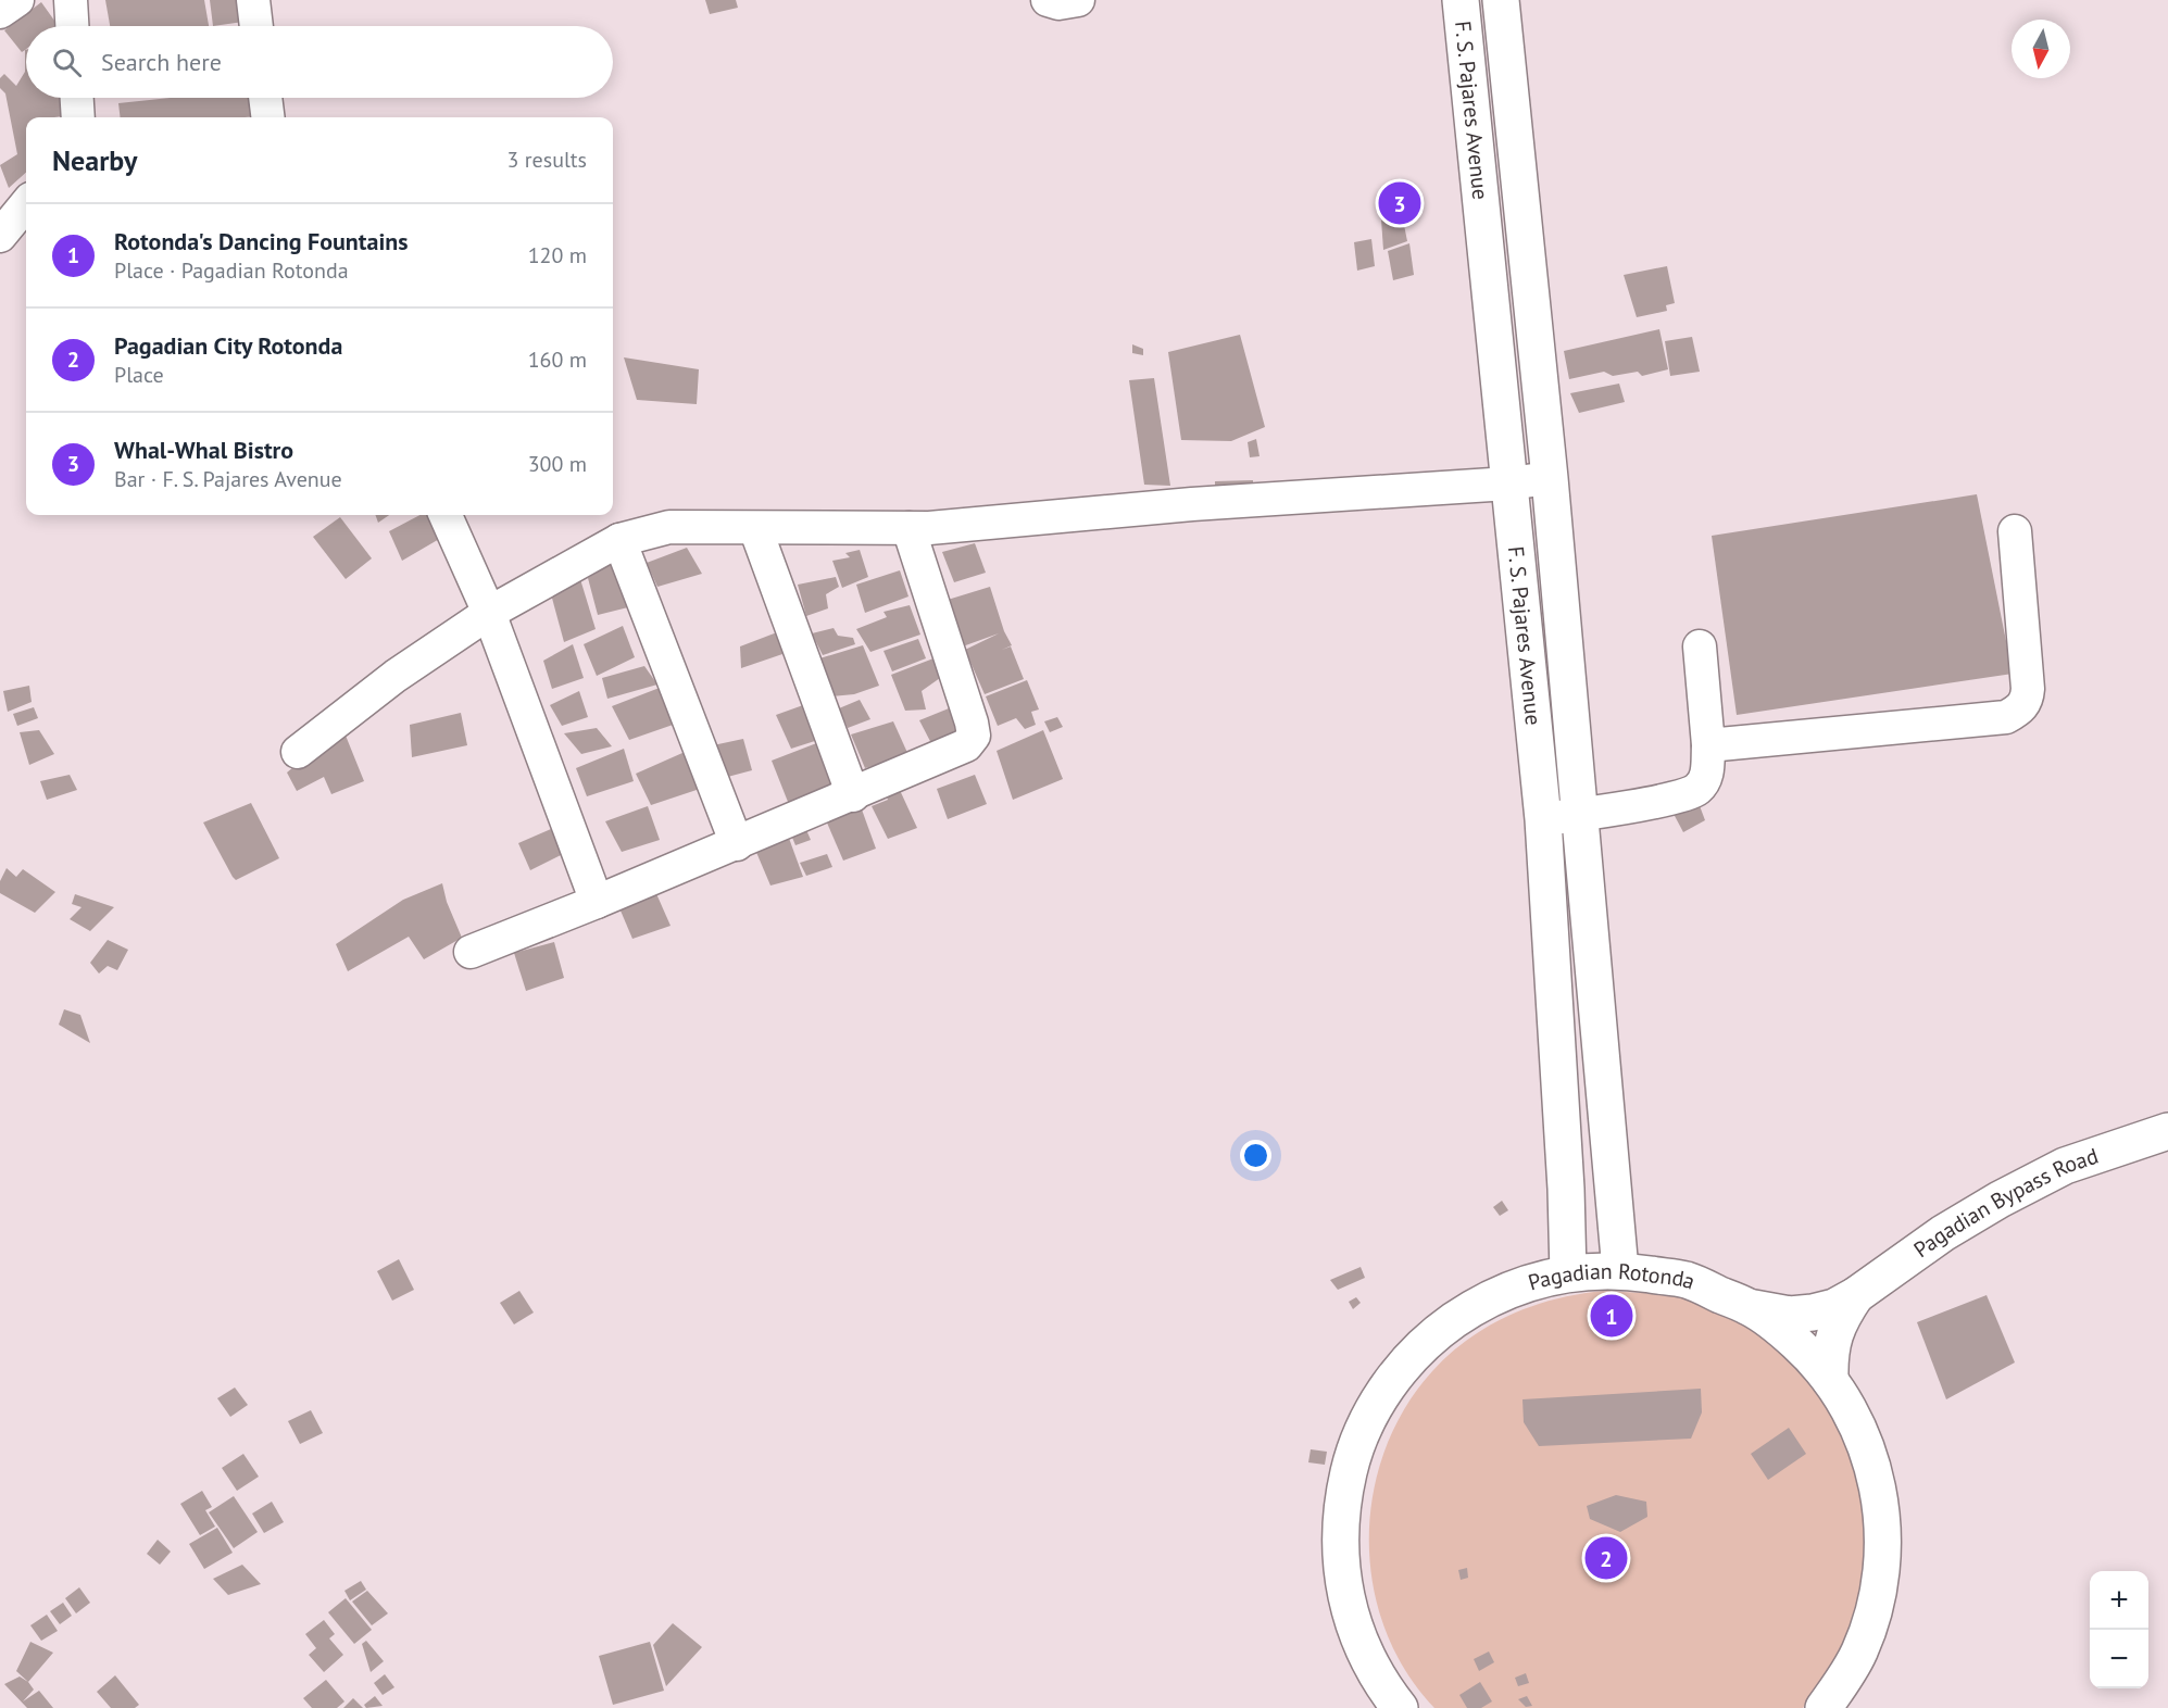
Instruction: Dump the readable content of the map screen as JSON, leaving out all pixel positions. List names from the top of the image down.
{
  "streets": {
    "main road": ["F. S. Pajares Avenue", "Pagadian Bypass Road", "Pagadian Rotonda"]
  },
  "crossings": [
    ["F. S. Pajares Avenue", "Pagadian Rotonda"],
    ["Pagadian Bypass Road", "Pagadian Rotonda"]
  ],
  "north": "bottom",
  "page": {
    "search": "Search here",
    "heading": ["Nearby", "3 results"],
    "pins": ["3", "1", "2"],
    "list": [
      {
        "mark": "1",
        "name": "Rotonda's Dancing Fountains",
        "note": "Place · Pagadian Rotonda",
        "value": "120 m"
      },
      {
        "mark": "2",
        "name": "Pagadian City Rotonda",
        "note": "Place",
        "value": "160 m"
      },
      {
        "mark": "3",
        "name": "Whal-Whal Bistro",
        "note": "Bar · F. S. Pajares Avenue",
        "value": "300 m"
      }
    ],
    "map_buttons": ["+", "−"]
  }
}
